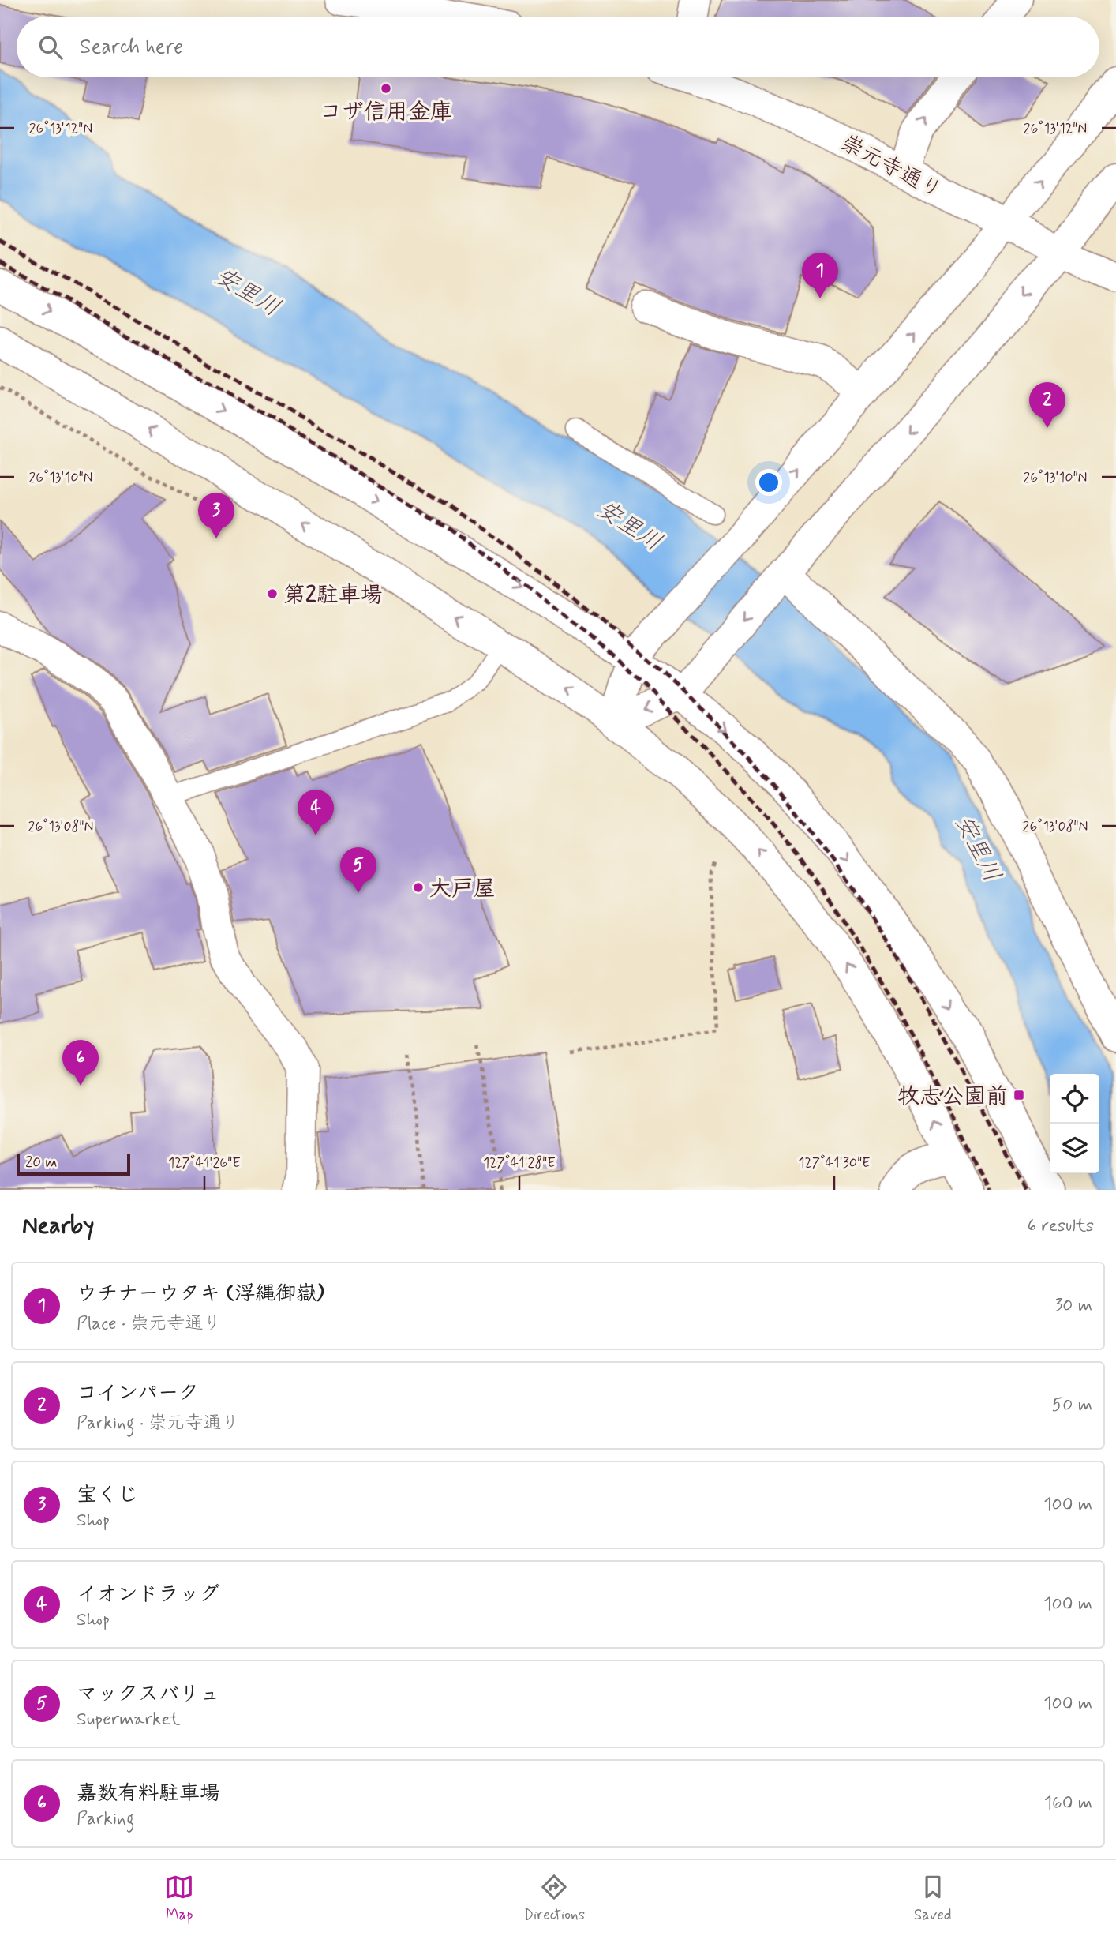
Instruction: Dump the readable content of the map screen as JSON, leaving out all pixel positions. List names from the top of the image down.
{
  "streets": {
    "street": ["崇元寺通り"]
  },
  "water": ["安里川"],
  "places": {
    "other": ["コザ信用金庫", "第2駐車場", "大戸屋"],
    "transit": ["牧志公園前"]
  },
  "scale_bar": "20 m",
  "page": {
    "search": "Search here",
    "pins": [
      "1",
      "2",
      "3",
      "4",
      "5",
      "6"
    ],
    "scale": "20 m",
    "heading": ["Nearby", "6 results"],
    "list": [
      {
        "mark": "1",
        "name": "ウチナーウタキ (浮縄御嶽)",
        "note": "Place · 崇元寺通り",
        "value": "30 m"
      },
      {
        "mark": "2",
        "name": "コインパーク",
        "note": "Parking · 崇元寺通り",
        "value": "50 m"
      },
      {
        "mark": "3",
        "name": "宝くじ",
        "note": "Shop",
        "value": "100 m"
      },
      {
        "mark": "4",
        "name": "イオンドラッグ",
        "note": "Shop",
        "value": "100 m"
      },
      {
        "mark": "5",
        "name": "マックスバリュ",
        "note": "Supermarket",
        "value": "100 m"
      },
      {
        "mark": "6",
        "name": "嘉数有料駐車場",
        "note": "Parking",
        "value": "160 m"
      }
    ],
    "nav": ["Map", "Directions", "Saved"]
  },
  "coordinates": [
    "26°13'12\"N",
    "26°13'10\"N",
    "26°13'08\"N",
    "127°41'26\"E",
    "127°41'28\"E",
    "127°41'30\"E"
  ]
}
